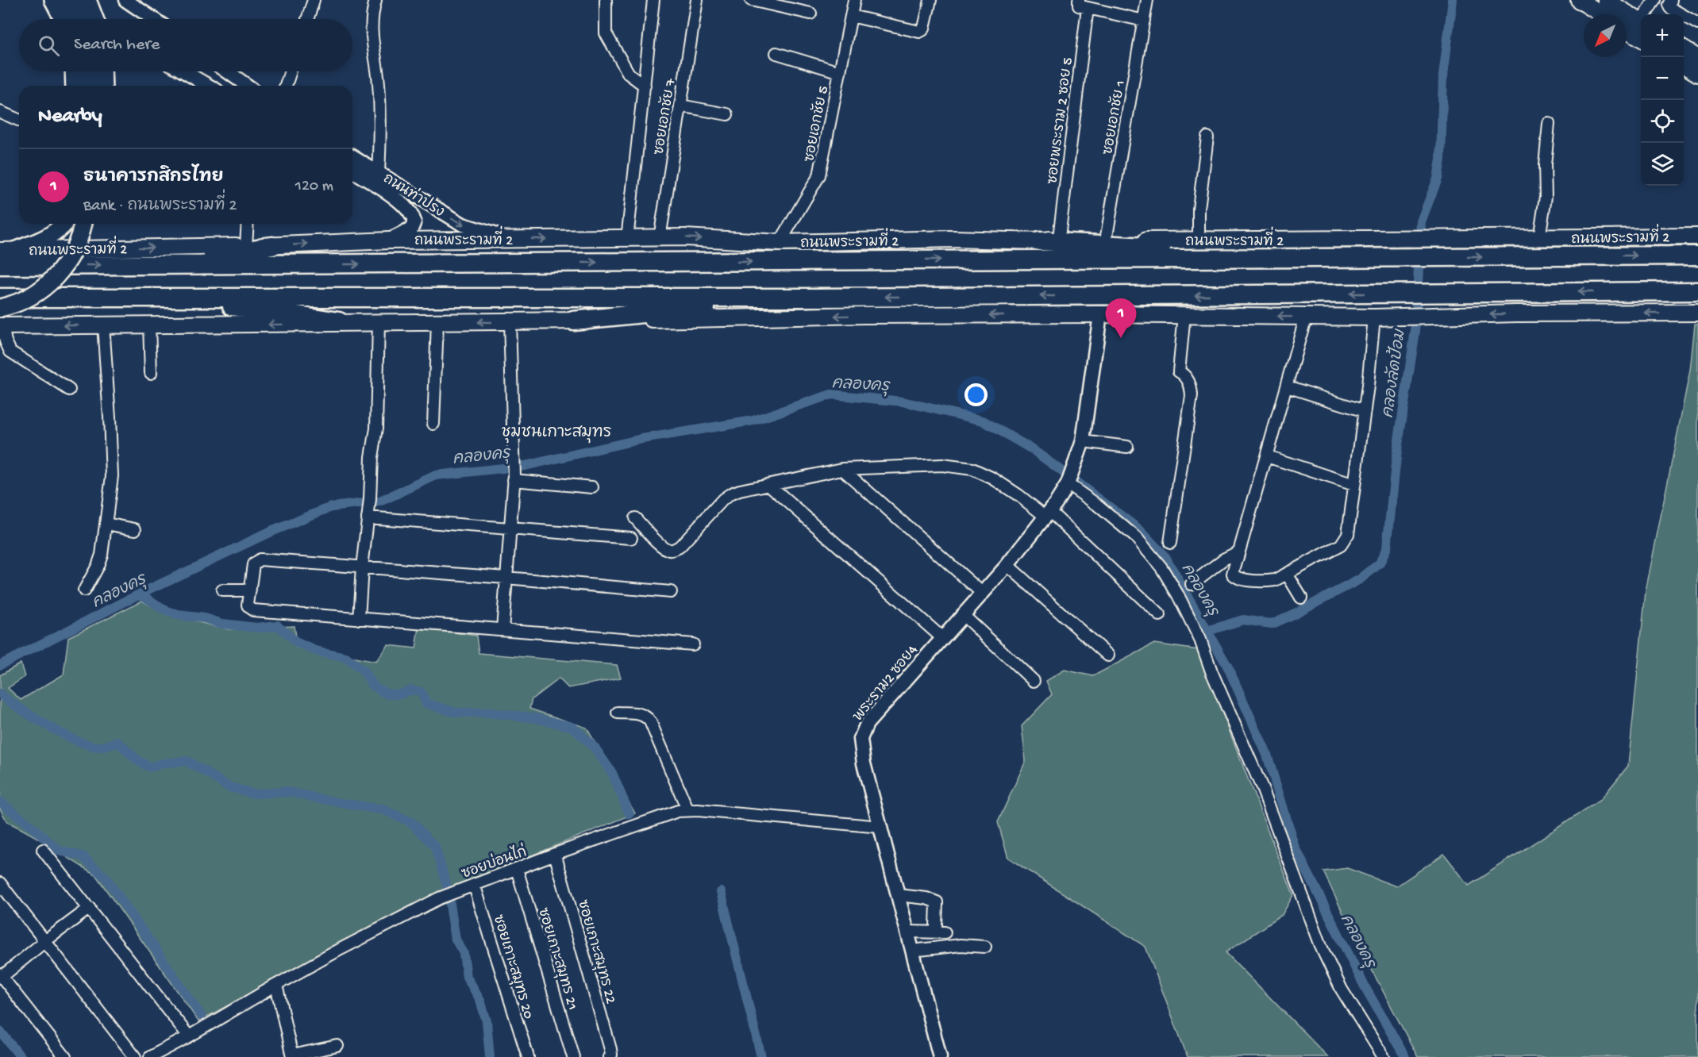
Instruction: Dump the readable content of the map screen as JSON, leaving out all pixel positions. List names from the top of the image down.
{
  "streets": {
    "highway": ["ถนนพระรามที่ 2"],
    "street": [
      "ซอยเอกชัย 7",
      "ซอยเอกชัย 1",
      "ซอยพระราม 2 ซอย 5",
      "ซอยเอกชัย 5",
      "ถนนท่าปรง",
      "พระราม2 ซอย4",
      "ซอยบ่อนไก่",
      "ซอยเกาะสมุทร 22",
      "ซอยเกาะสมุทร 21",
      "ซอยเกาะสมุทร 20"
    ]
  },
  "crossings": [
    ["ซอยเอกชัย 7", "ถนนพระรามที่ 2"],
    ["ซอยเอกชัย 1", "ถนนพระรามที่ 2"],
    ["ซอยพระราม 2 ซอย 5", "ถนนพระรามที่ 2"],
    ["ซอยเอกชัย 5", "ถนนพระรามที่ 2"],
    ["ถนนท่าปรง", "ถนนพระรามที่ 2"],
    ["พระราม2 ซอย4", "ซอยบ่อนไก่"],
    ["ซอยบ่อนไก่", "ซอยเกาะสมุทร 22"],
    ["ซอยบ่อนไก่", "ซอยเกาะสมุทร 21"],
    ["ซอยบ่อนไก่", "ซอยเกาะสมุทร 20"]
  ],
  "one_way": ["ถนนท่าปรง"],
  "districts": ["ชุมชนเกาะสมุทร"],
  "water": ["คลองลัดป้อม", "คลองครุ"],
  "north": "bottom left",
  "page": {
    "map_buttons": ["+", "−"],
    "search": "Search here",
    "heading": "Nearby",
    "list": [
      {
        "mark": "1",
        "name": "ธนาคารกสิกรไทย",
        "note": "Bank · ถนนพระรามที่ 2",
        "value": "120 m"
      }
    ],
    "pins": "1"
  }
}
